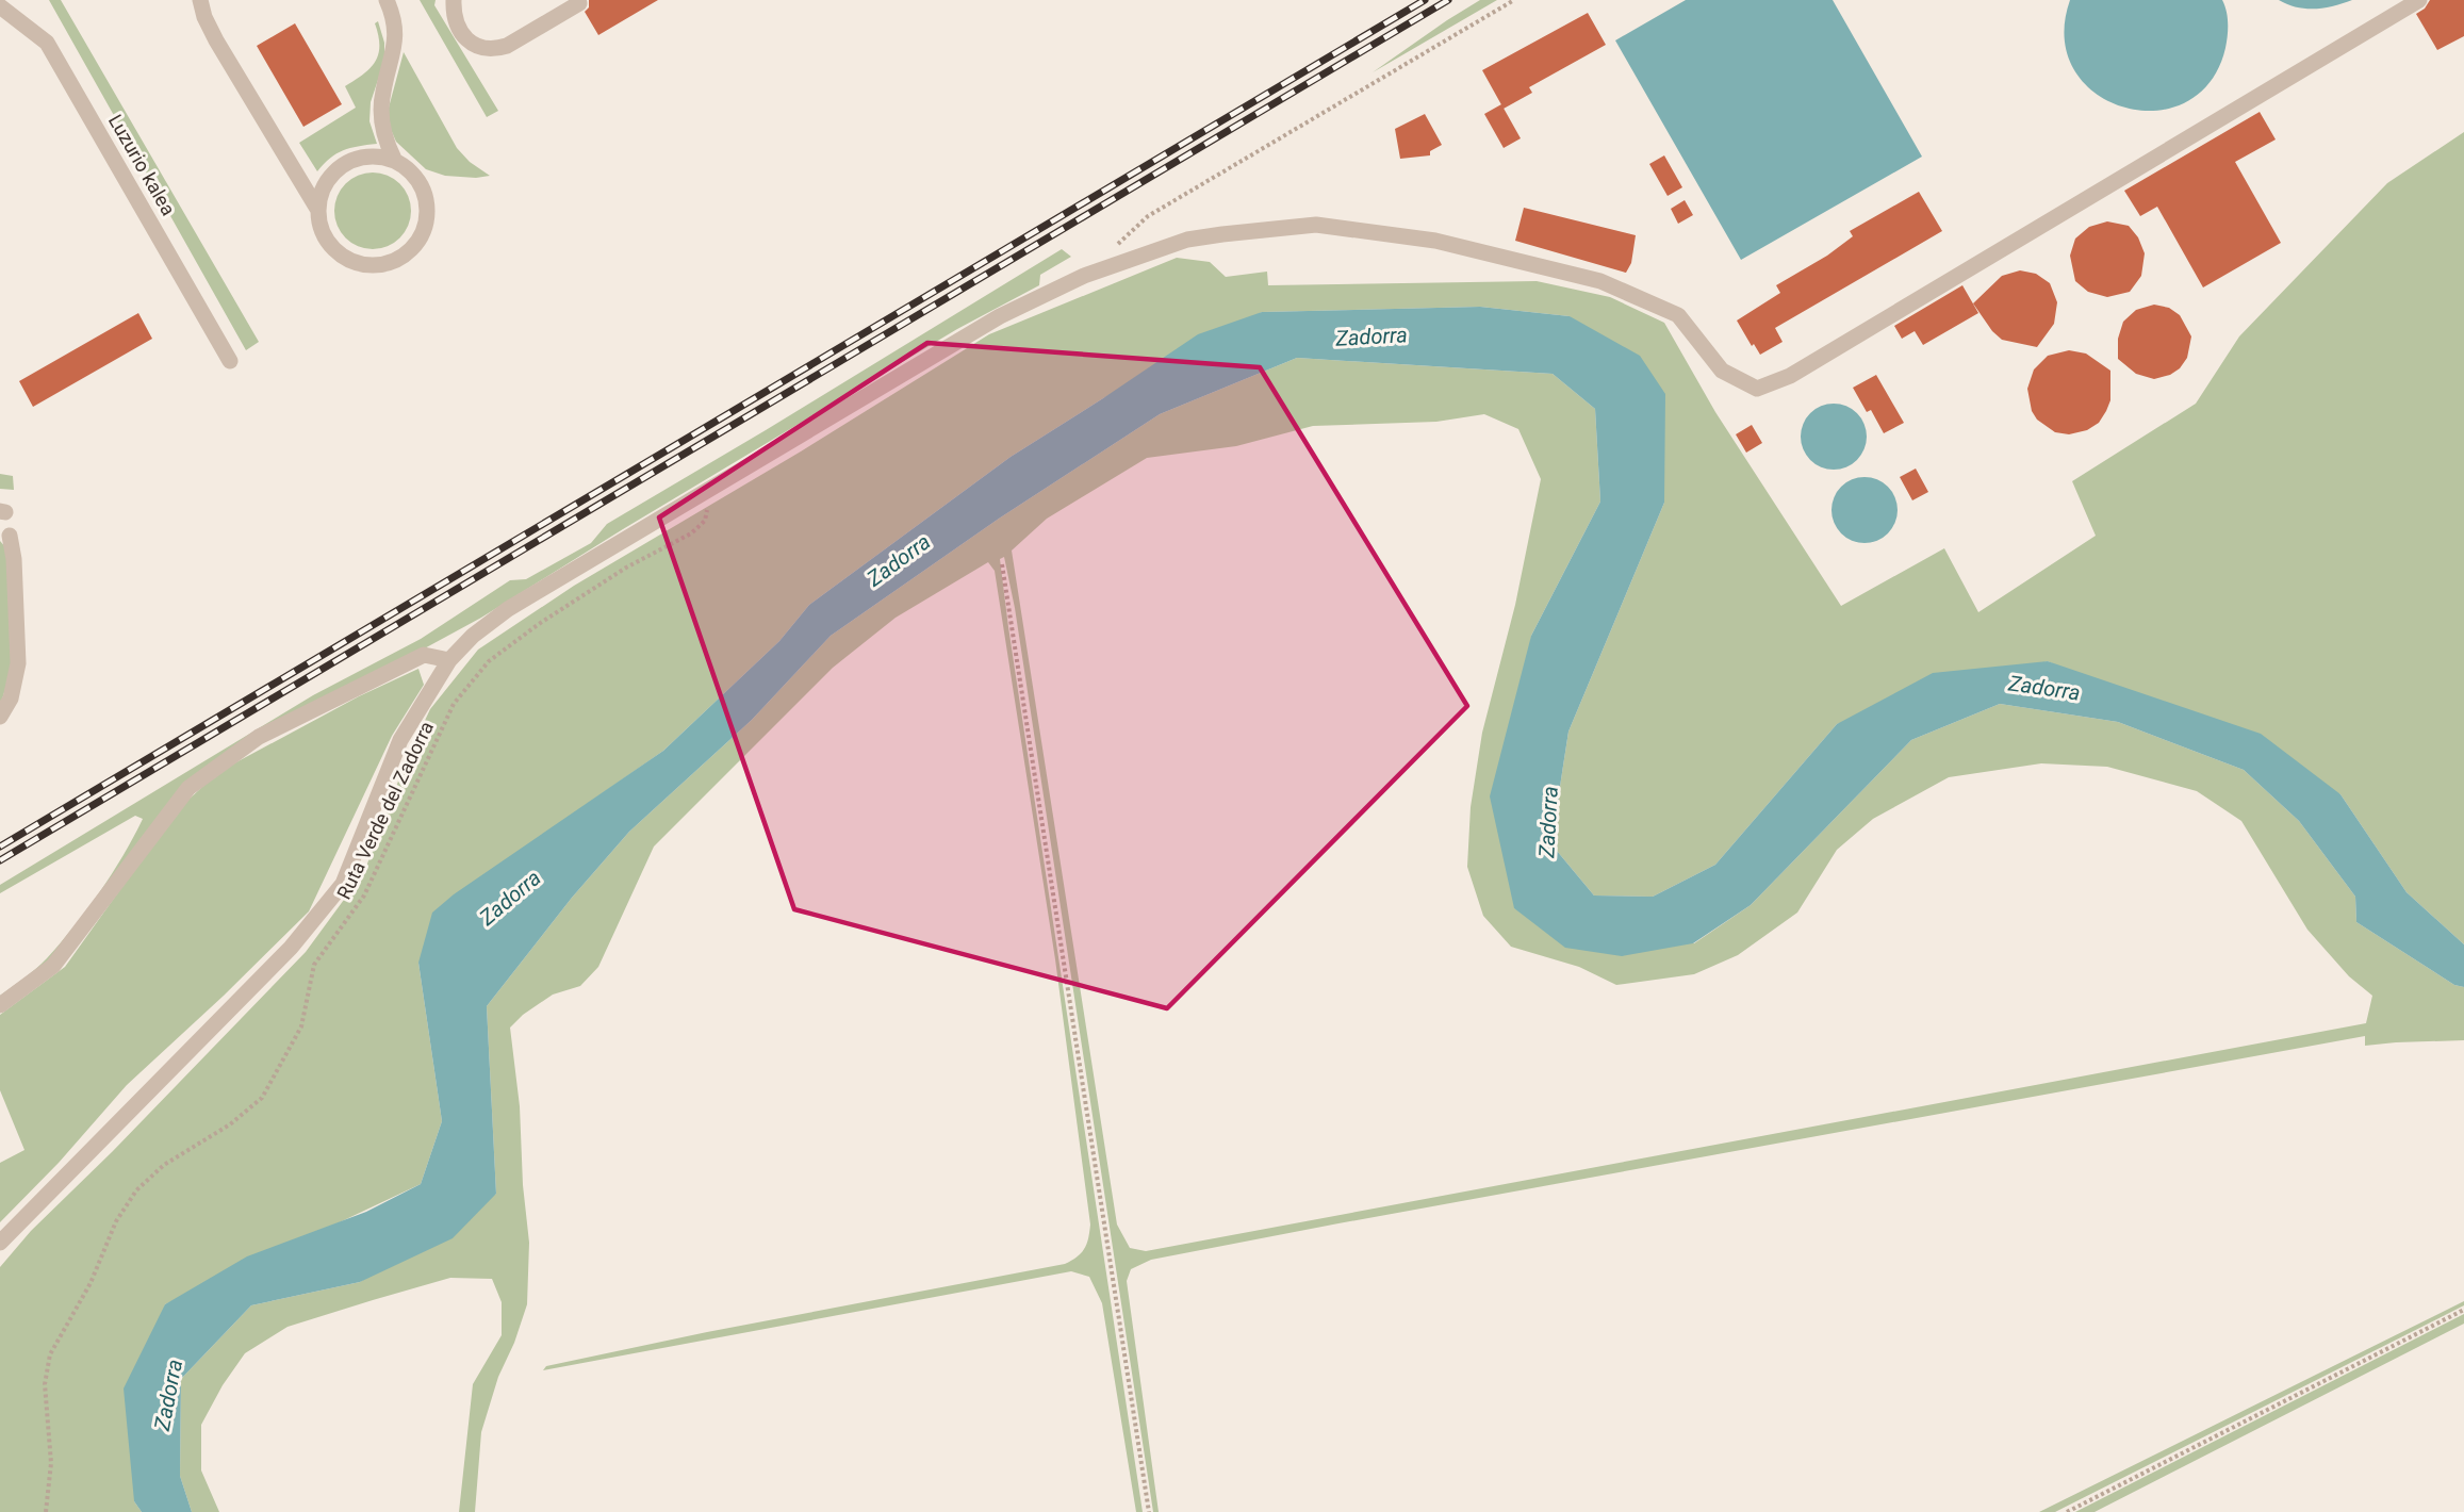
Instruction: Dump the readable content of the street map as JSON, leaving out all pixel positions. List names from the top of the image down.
{
  "streets": {
    "street": ["Luzurio kalea"],
    "path": ["Ruta Verde del Zadorra"]
  },
  "water": ["Zadorra"]
}
